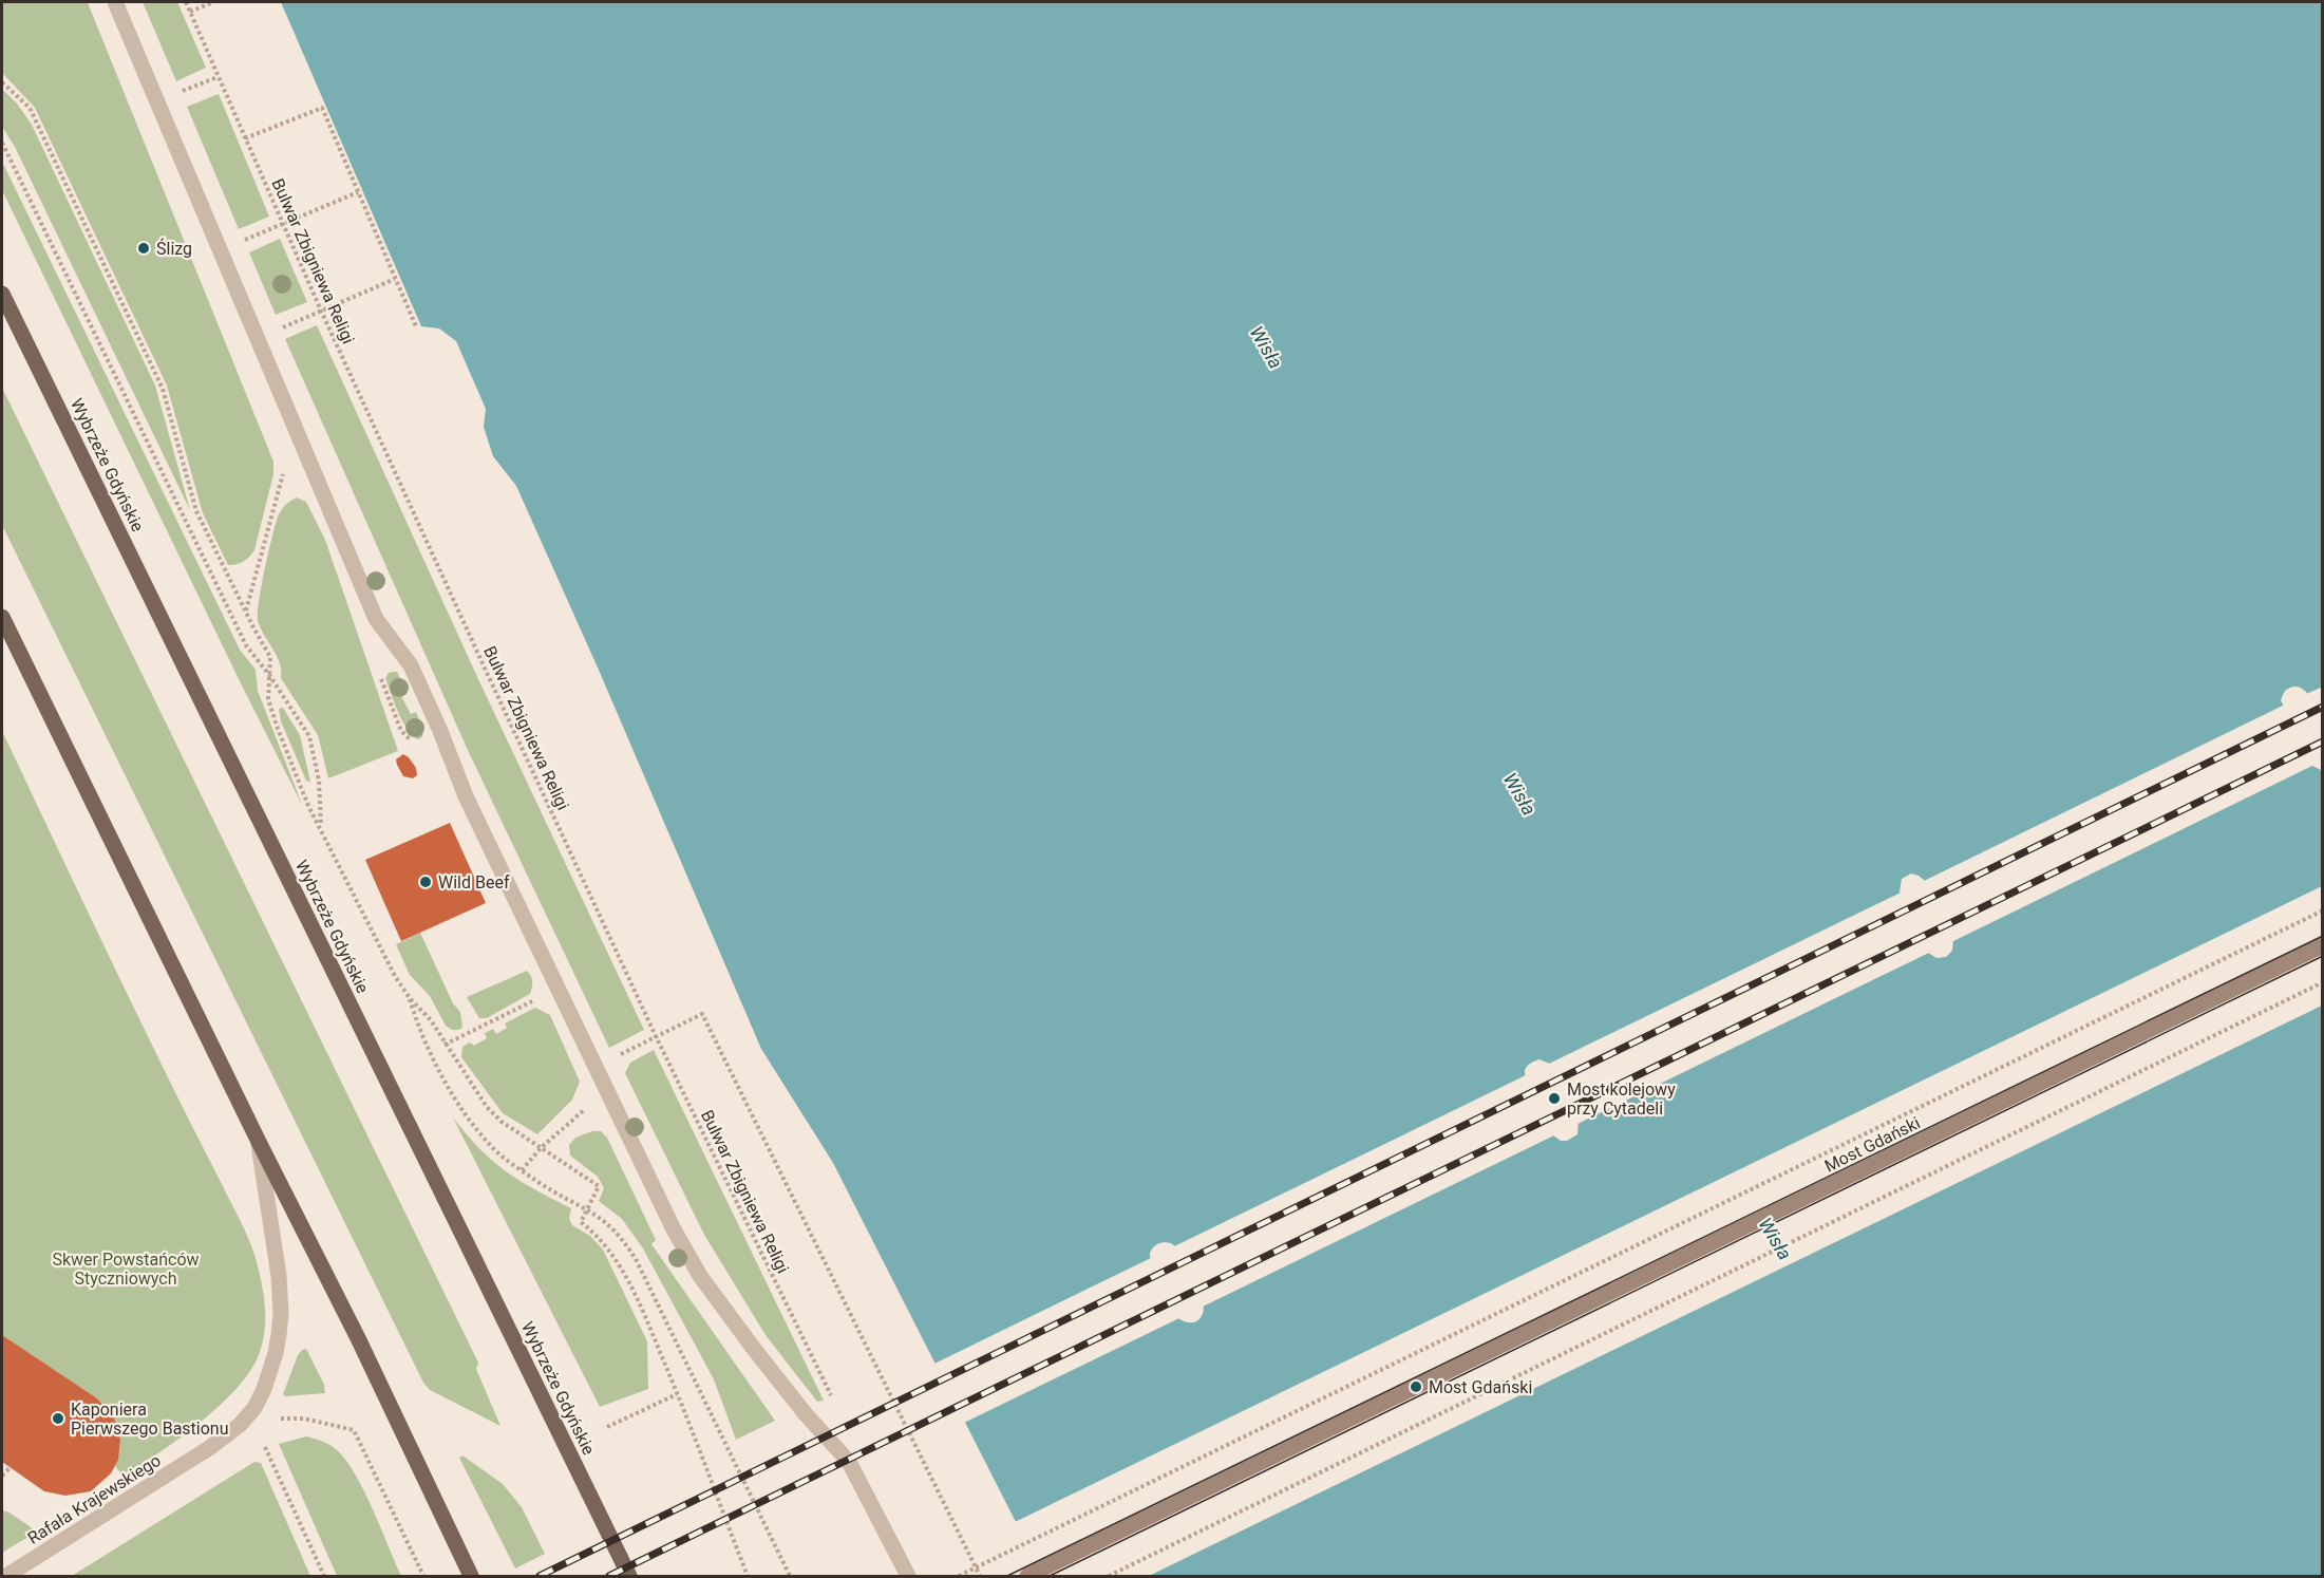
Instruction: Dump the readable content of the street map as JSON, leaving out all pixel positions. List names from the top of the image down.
{
  "streets": {
    "main road": ["Wybrzeże Gdyńskie", "Most Gdański"],
    "street": ["Rafała Krajewskiego"],
    "path": ["Bulwar Zbigniewa Religi"]
  },
  "water": ["Wisła"],
  "parks": ["Skwer Powstańców Styczniowych"],
  "places": [
    "Ślizg",
    "Wild Beef",
    "Most kolejowy przy Cytadeli",
    "Most Gdański",
    "Kaponiera Pierwszego Bastionu"
  ]
}
